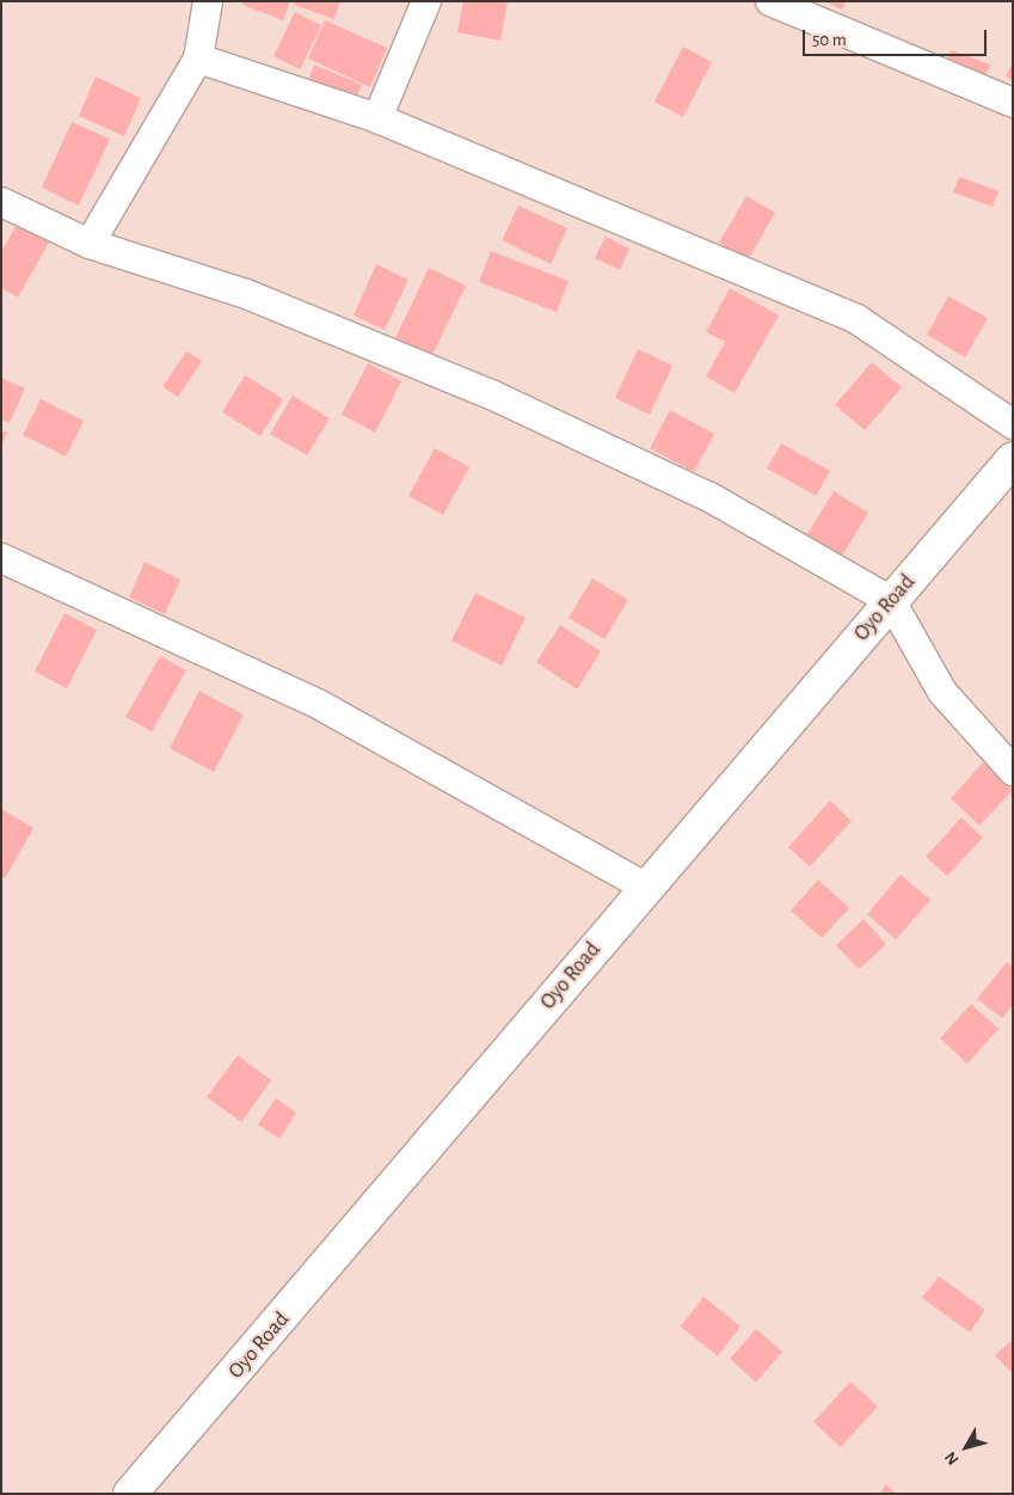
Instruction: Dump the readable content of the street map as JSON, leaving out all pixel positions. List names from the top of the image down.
{
  "streets": {
    "street": ["Oyo Road"]
  },
  "scale_bar": "50 m",
  "north": "bottom left"
}
